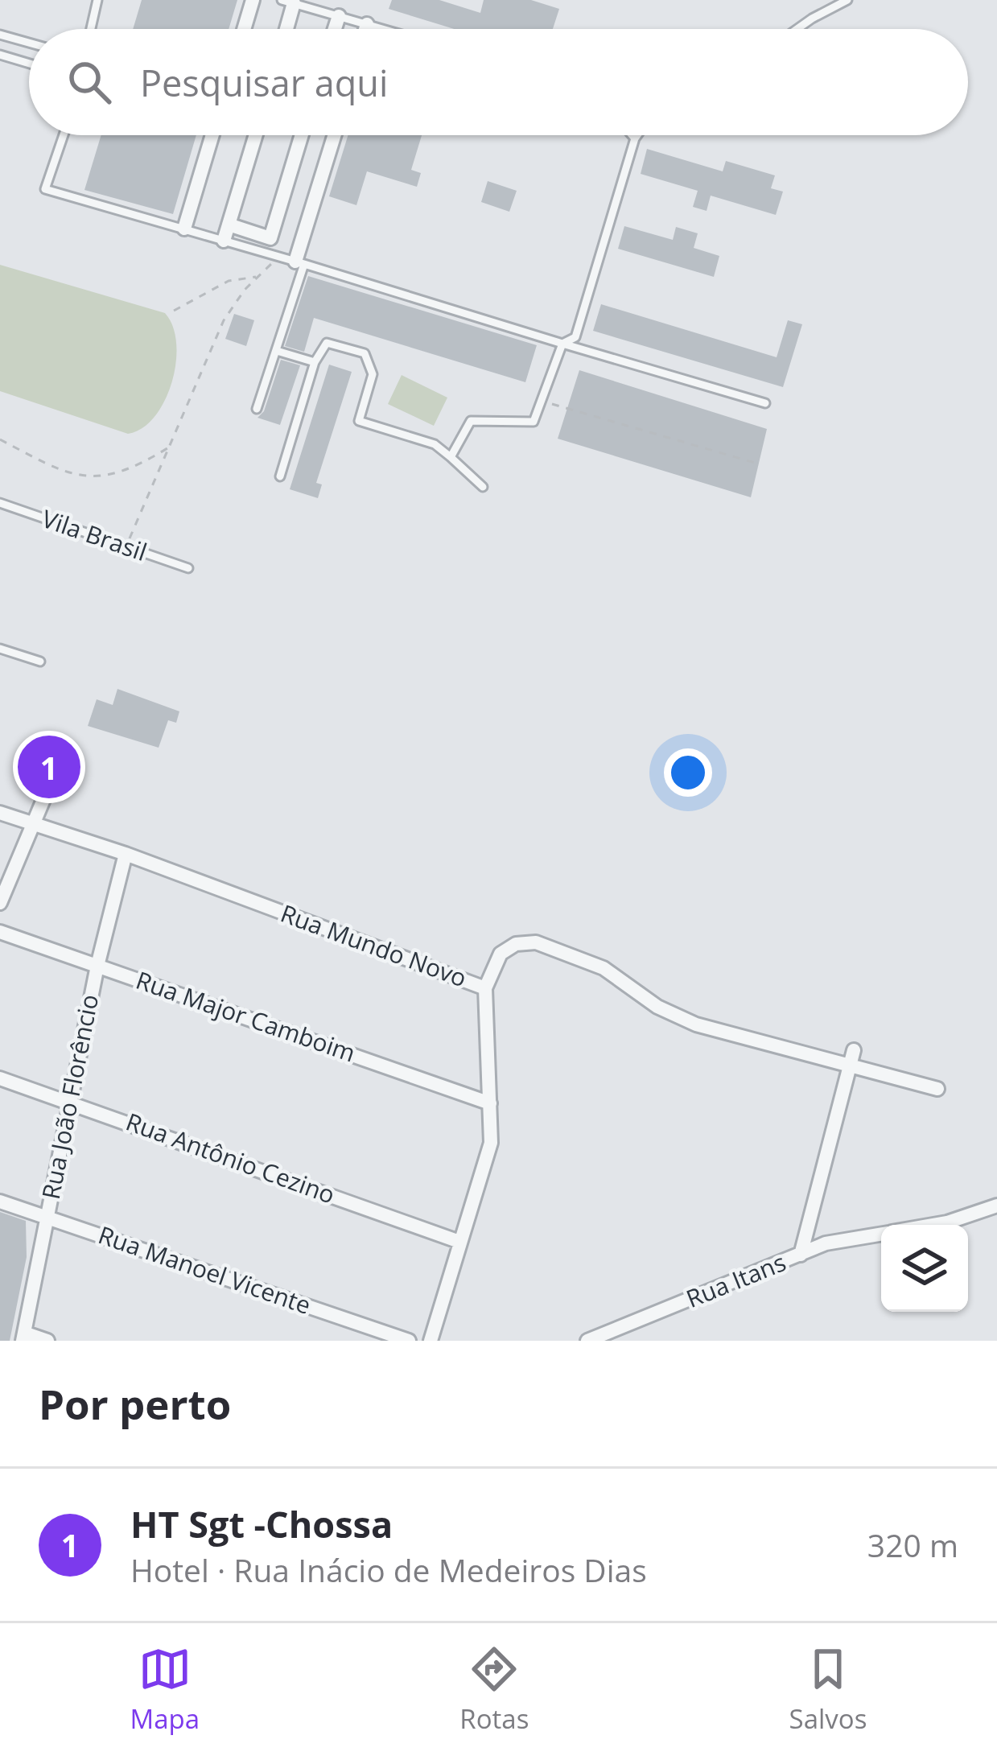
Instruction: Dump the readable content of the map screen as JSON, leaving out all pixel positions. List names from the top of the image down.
{
  "streets": {
    "street": [
      "Rua Mundo Novo",
      "Rua Major Camboim",
      "Rua João Florêncio",
      "Rua Antônio Cezino",
      "Rua Manoel Vicente",
      "Rua Itans"
    ],
    "lane": ["Vila Brasil"]
  },
  "crossings": [
    ["Rua Mundo Novo", "Rua João Florêncio"],
    ["Rua Major Camboim", "Rua João Florêncio"],
    ["Rua João Florêncio", "Rua Antônio Cezino"],
    ["Rua João Florêncio", "Rua Manoel Vicente"]
  ],
  "page": {
    "search": "Pesquisar aqui",
    "pins": "1",
    "heading": "Por perto",
    "list": [
      {
        "mark": "1",
        "name": "HT Sgt -Chossa",
        "note": "Hotel · Rua Inácio de Medeiros Dias",
        "value": "320 m"
      }
    ],
    "nav": ["Mapa", "Rotas", "Salvos"]
  }
}
